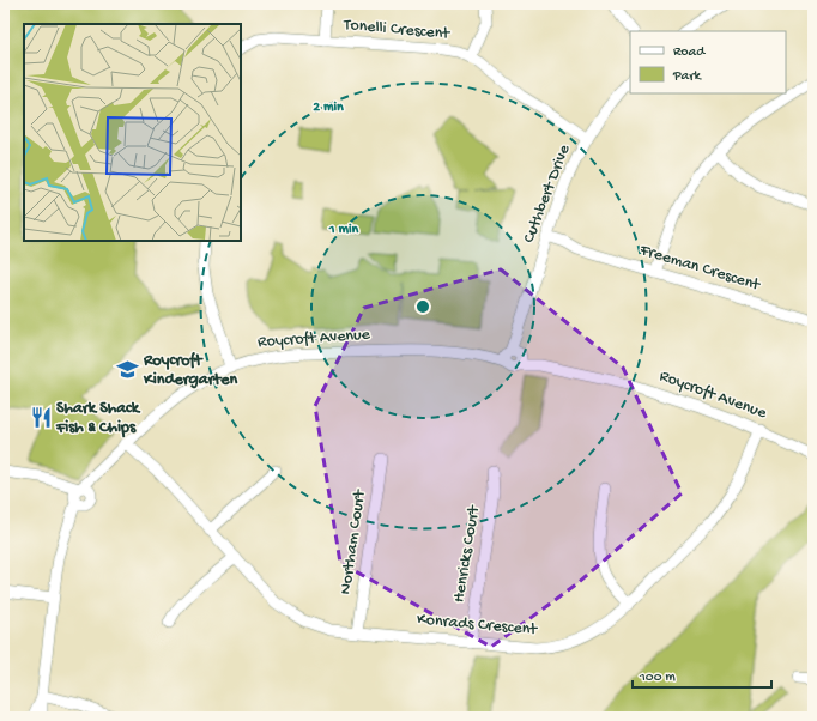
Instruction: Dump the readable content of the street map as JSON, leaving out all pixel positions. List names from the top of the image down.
{
  "streets": {
    "street": [
      "Tonelli Crescent",
      "Cuthbert Drive",
      "Freeman Crescent",
      "Roycroft Avenue",
      "Northam Court",
      "Henricks Court",
      "Konrads Crescent"
    ]
  },
  "crossings": [
    ["Tonelli Crescent", "Cuthbert Drive"],
    ["Cuthbert Drive", "Freeman Crescent"],
    ["Cuthbert Drive", "Roycroft Avenue"],
    ["Roycroft Avenue", "Konrads Crescent"],
    ["Northam Court", "Konrads Crescent"],
    ["Henricks Court", "Konrads Crescent"]
  ],
  "places": {
    "school or university": ["Roycroft Kindergarten"],
    "restaurant": ["Shark Shack Fish & Chips"]
  },
  "legend": ["Road", "Park"],
  "scale_bar": "100 m",
  "rings": ["2 min", "1 min"]
}
